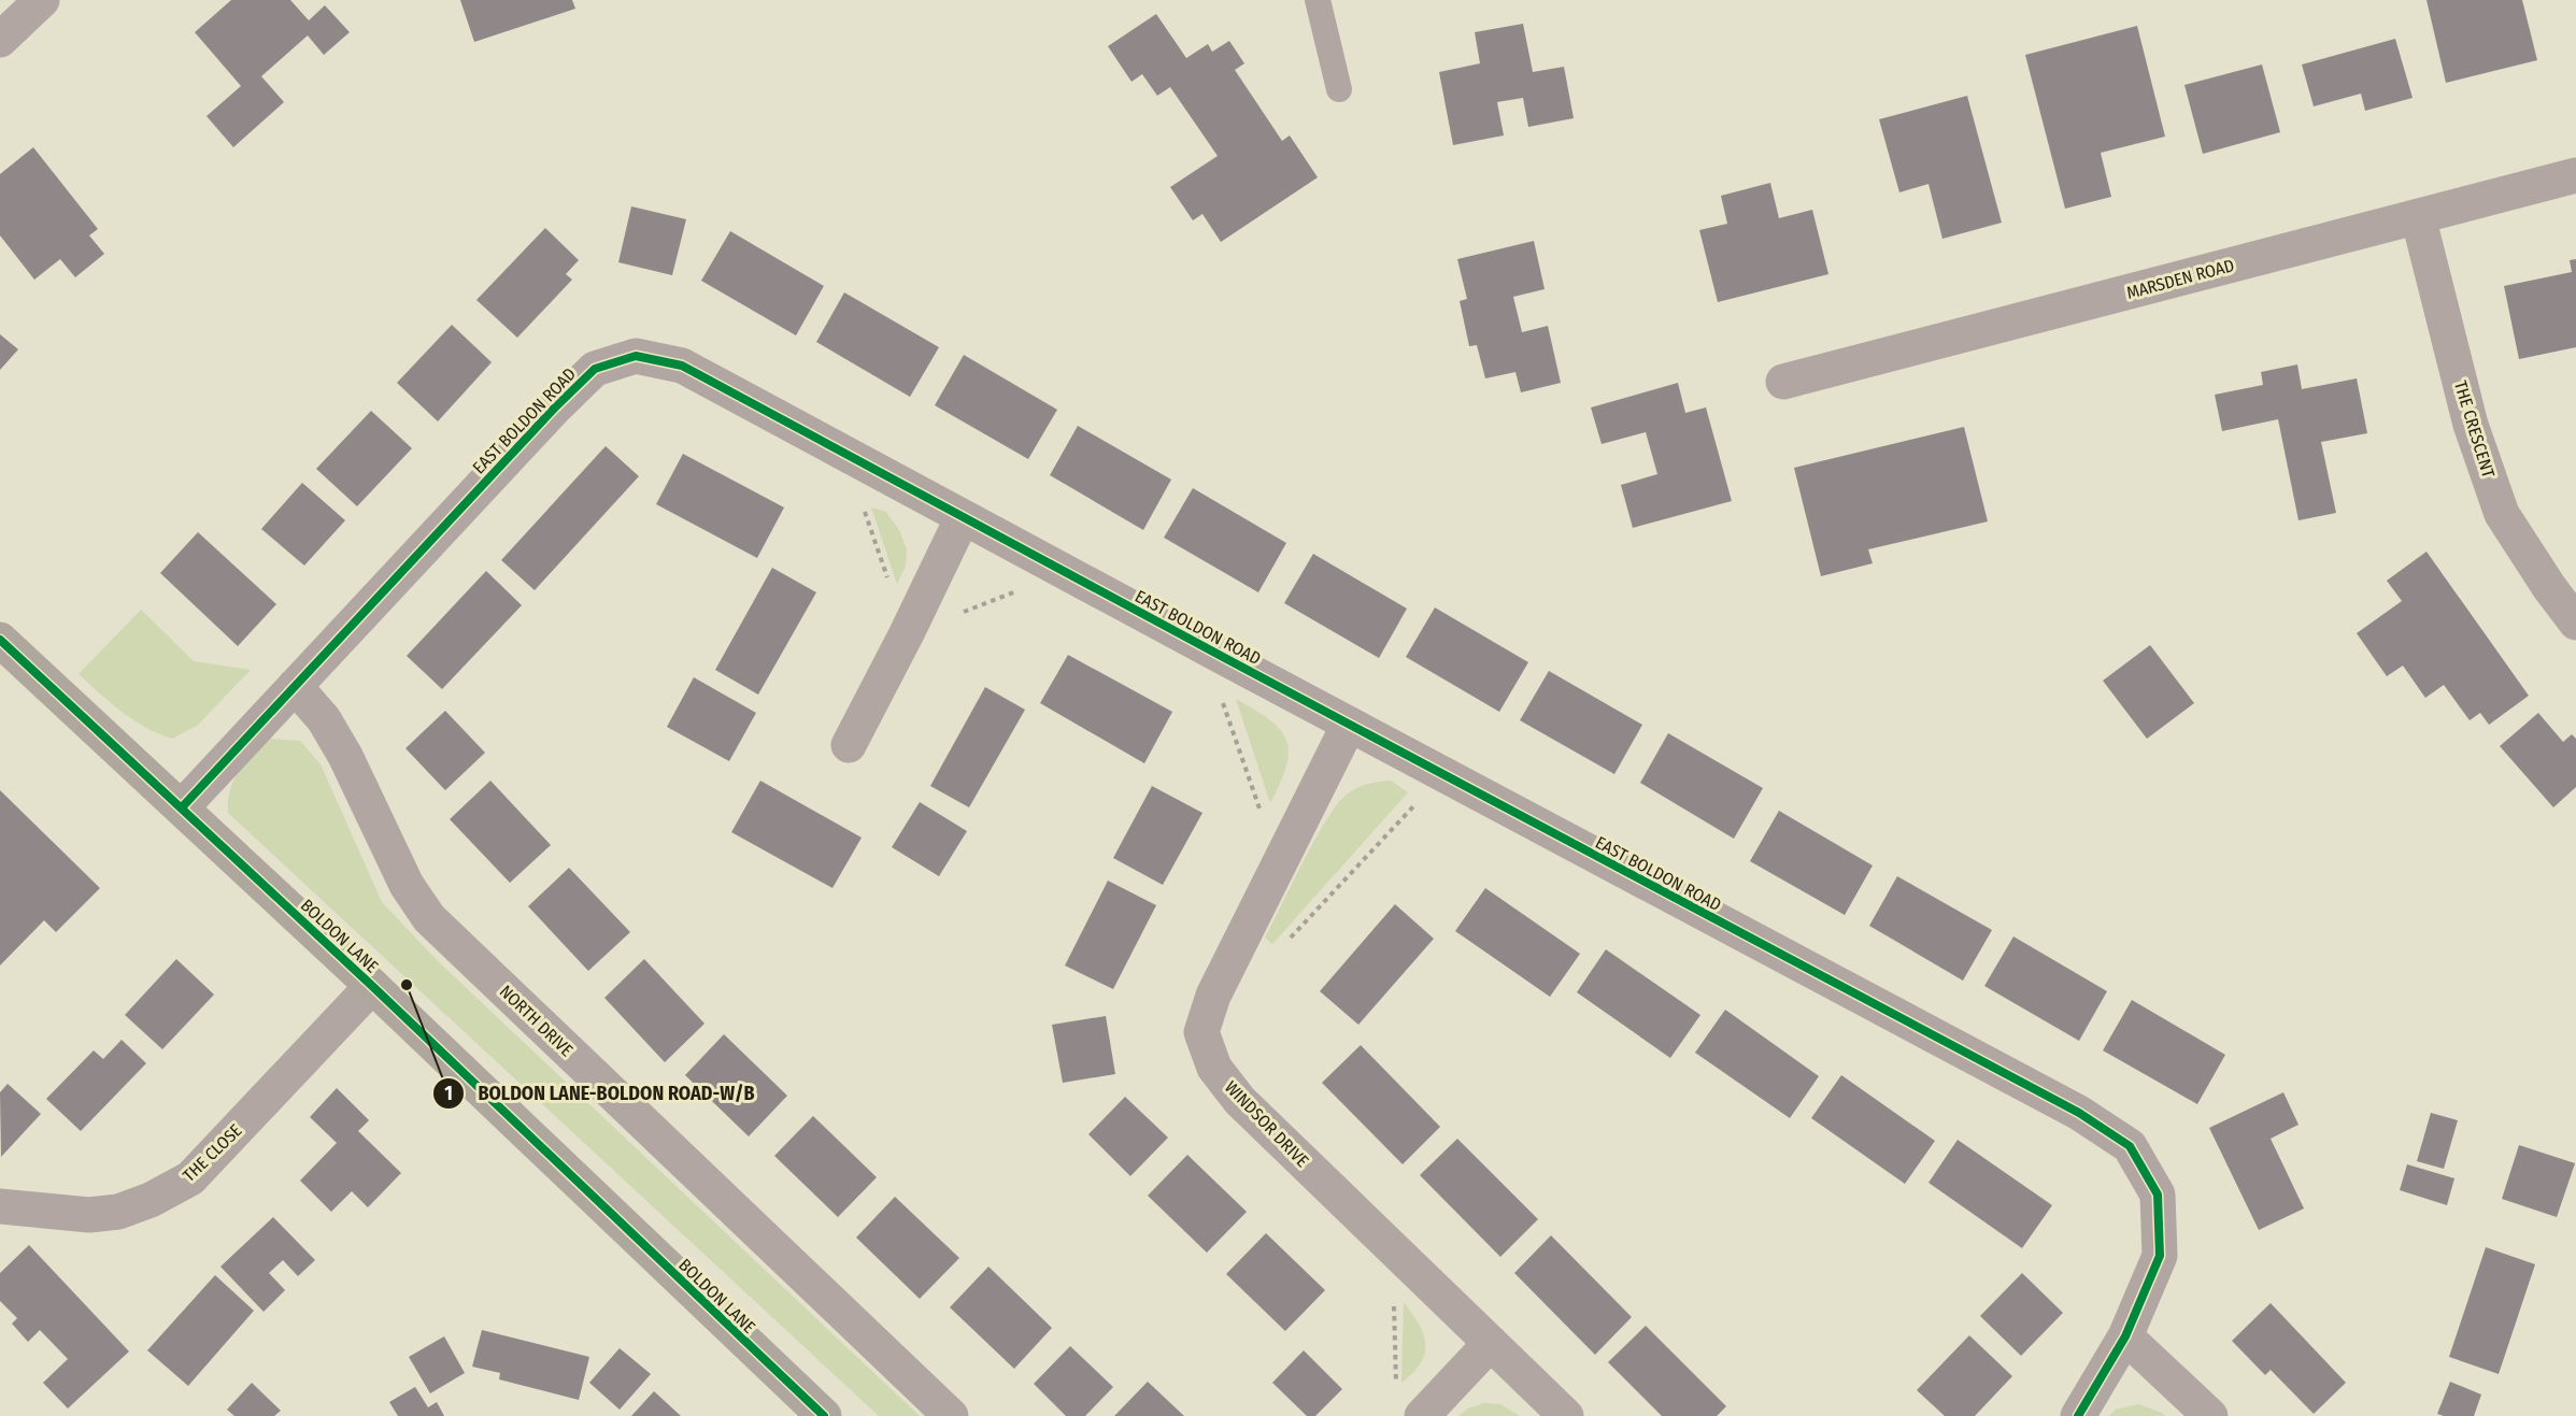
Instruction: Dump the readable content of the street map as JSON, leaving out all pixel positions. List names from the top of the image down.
{
  "streets": {
    "street": [
      "MARSDEN ROAD",
      "EAST BOLDON ROAD",
      "THE CRESCENT",
      "BOLDON LANE",
      "NORTH DRIVE",
      "WINDSOR DRIVE",
      "THE CLOSE"
    ]
  },
  "crossings": [
    ["MARSDEN ROAD", "THE CRESCENT"],
    ["EAST BOLDON ROAD", "BOLDON LANE"],
    ["EAST BOLDON ROAD", "NORTH DRIVE"],
    ["EAST BOLDON ROAD", "WINDSOR DRIVE"],
    ["BOLDON LANE", "THE CLOSE"]
  ],
  "places": ["BOLDON LANE-BOLDON ROAD-W/B"]
}
